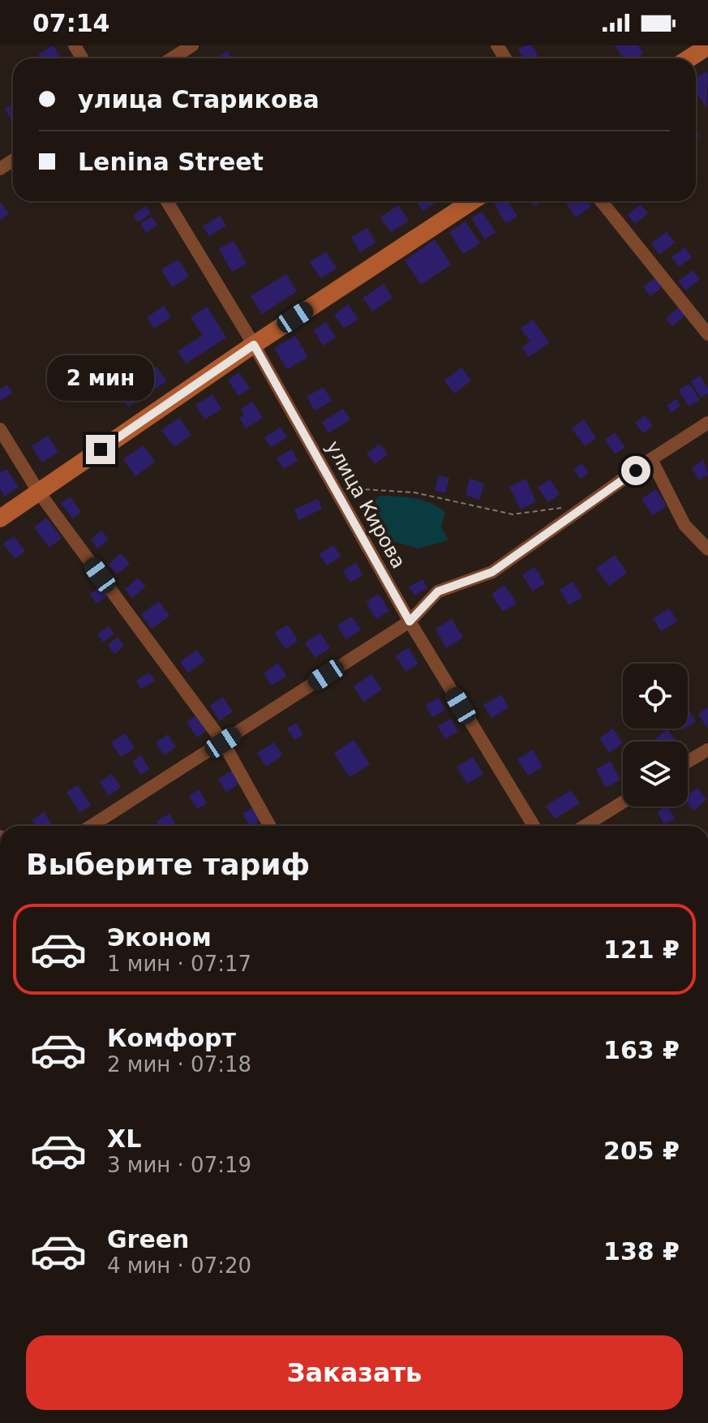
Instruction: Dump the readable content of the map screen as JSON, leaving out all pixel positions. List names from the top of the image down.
{
  "streets": {
    "street": ["улица Кирова"]
  },
  "page": {
    "status": "07:14",
    "banner": ["улица Старикова", "Lenina Street"],
    "bubble": "2 мин",
    "heading": "Выберите тариф",
    "list": [
      {
        "name": "Эконом",
        "note": "1 мин · 07:17",
        "value": "121 ₽"
      },
      {
        "name": "Комфорт",
        "note": "2 мин · 07:18",
        "value": "163 ₽"
      },
      {
        "name": "XL",
        "note": "3 мин · 07:19",
        "value": "205 ₽"
      },
      {
        "name": "Green",
        "note": "4 мин · 07:20",
        "value": "138 ₽"
      }
    ],
    "buttons": "Заказать"
  }
}
